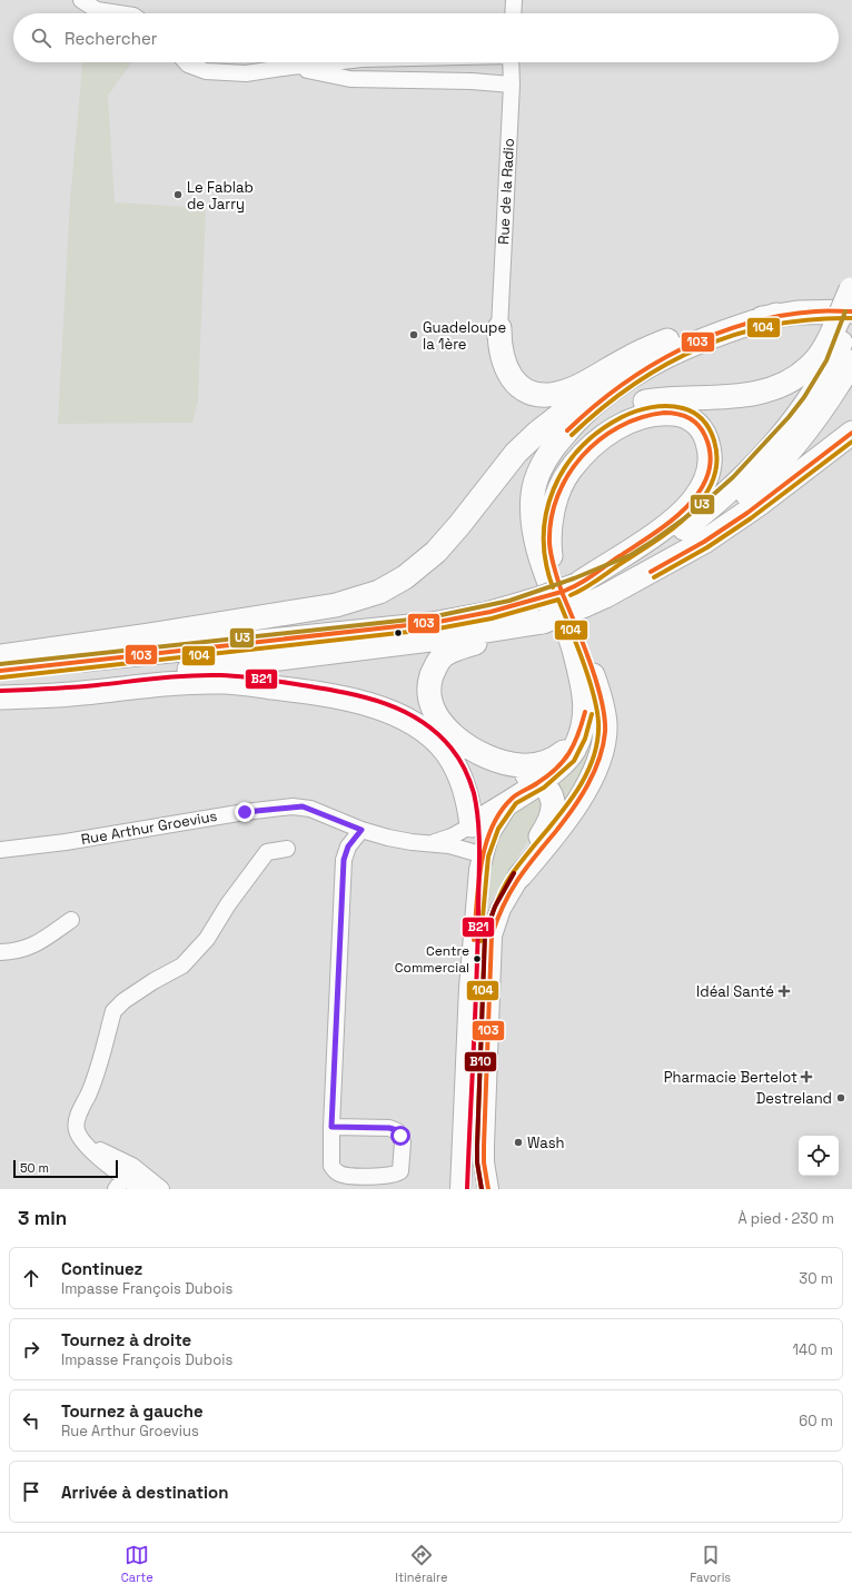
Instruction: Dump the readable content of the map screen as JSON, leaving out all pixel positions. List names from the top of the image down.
{
  "streets": {
    "street": ["Rue de la Radio", "Rue Arthur Groevius"]
  },
  "places": {
    "other": [
      "Le Fablab de Jarry",
      "Guadeloupe la 1ère",
      "Centre Commercial",
      "Destreland",
      "Wash"
    ],
    "health": ["Idéal Santé", "Pharmacie Bertelot"]
  },
  "lines": [
    "transit line 103",
    "transit line U3",
    "transit line 104",
    "transit line B21",
    "transit line B10"
  ],
  "scale_bar": "50 m",
  "page": {
    "search": "Rechercher",
    "scale": "50 m",
    "heading": ["3 min", "À pied · 230 m"],
    "list": [
      ["Continuez", "Impasse François Dubois", "30 m"],
      ["Tournez à droite", "Impasse François Dubois", "140 m"],
      ["Tournez à gauche", "Rue Arthur Groevius", "60 m"],
      "Arrivée à destination"
    ],
    "nav": ["Carte", "Itinéraire", "Favoris"]
  }
}
